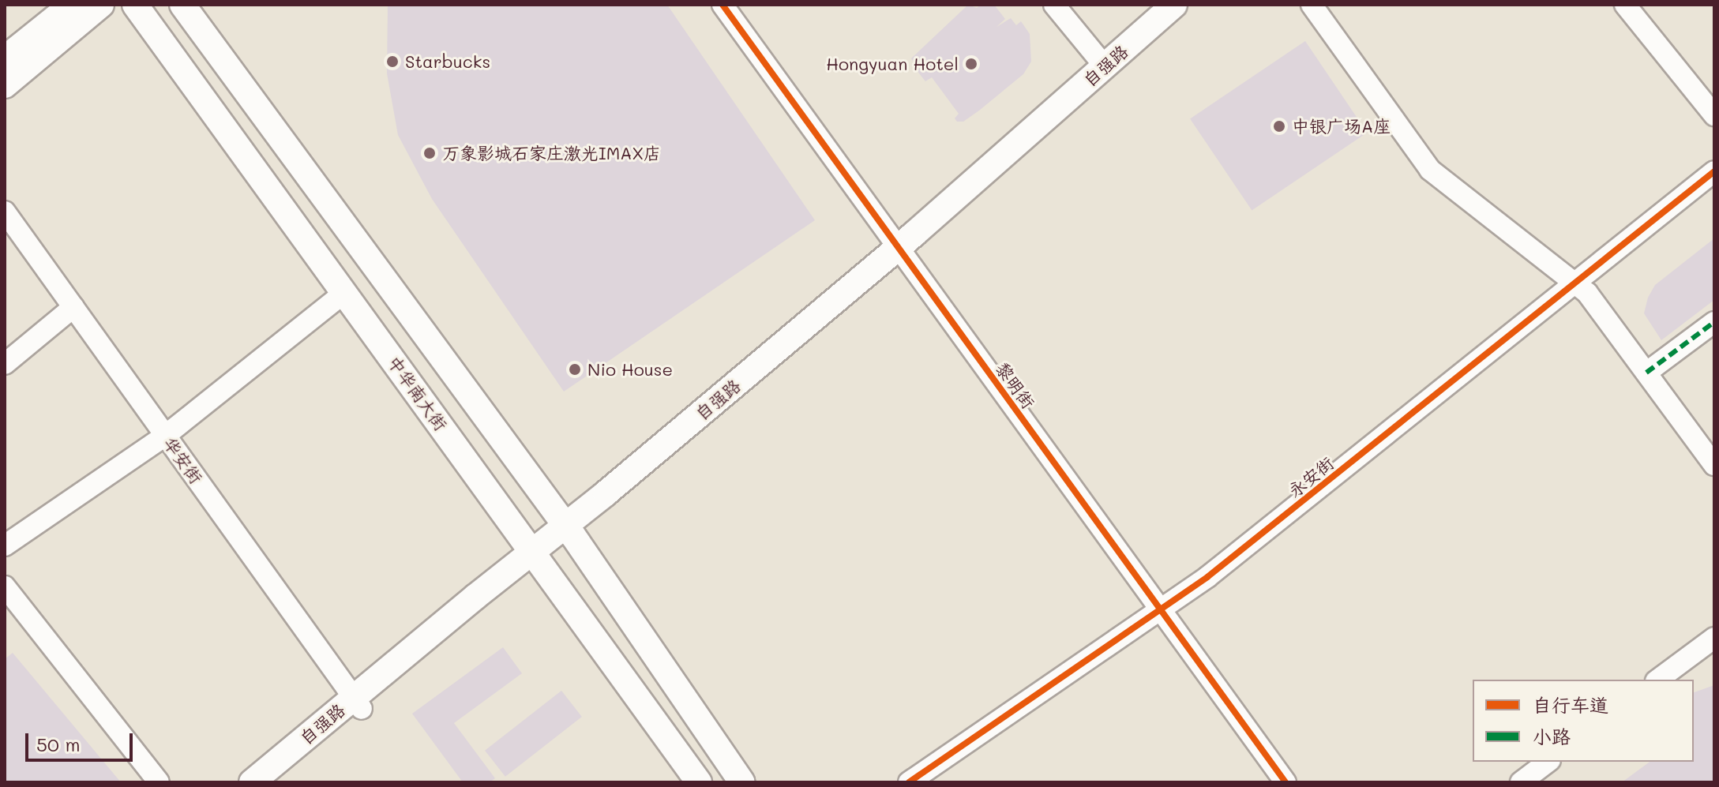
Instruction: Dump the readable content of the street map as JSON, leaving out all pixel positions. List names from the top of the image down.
{
  "streets": {
    "main road": ["自强路", "中华南大街"],
    "street": ["黎明街", "华安街", "永安街"]
  },
  "crossings": [
    ["自强路", "黎明街"],
    ["自强路", "中华南大街"],
    ["自强路", "华安街"],
    ["黎明街", "永安街"]
  ],
  "places": [
    "Starbucks",
    "Hongyuan Hotel",
    "中银广场A座",
    "万象影城石家庄激光IMAX店",
    "Nio House"
  ],
  "legend": ["自行车道", "小路"],
  "scale_bar": "50 m"
}
